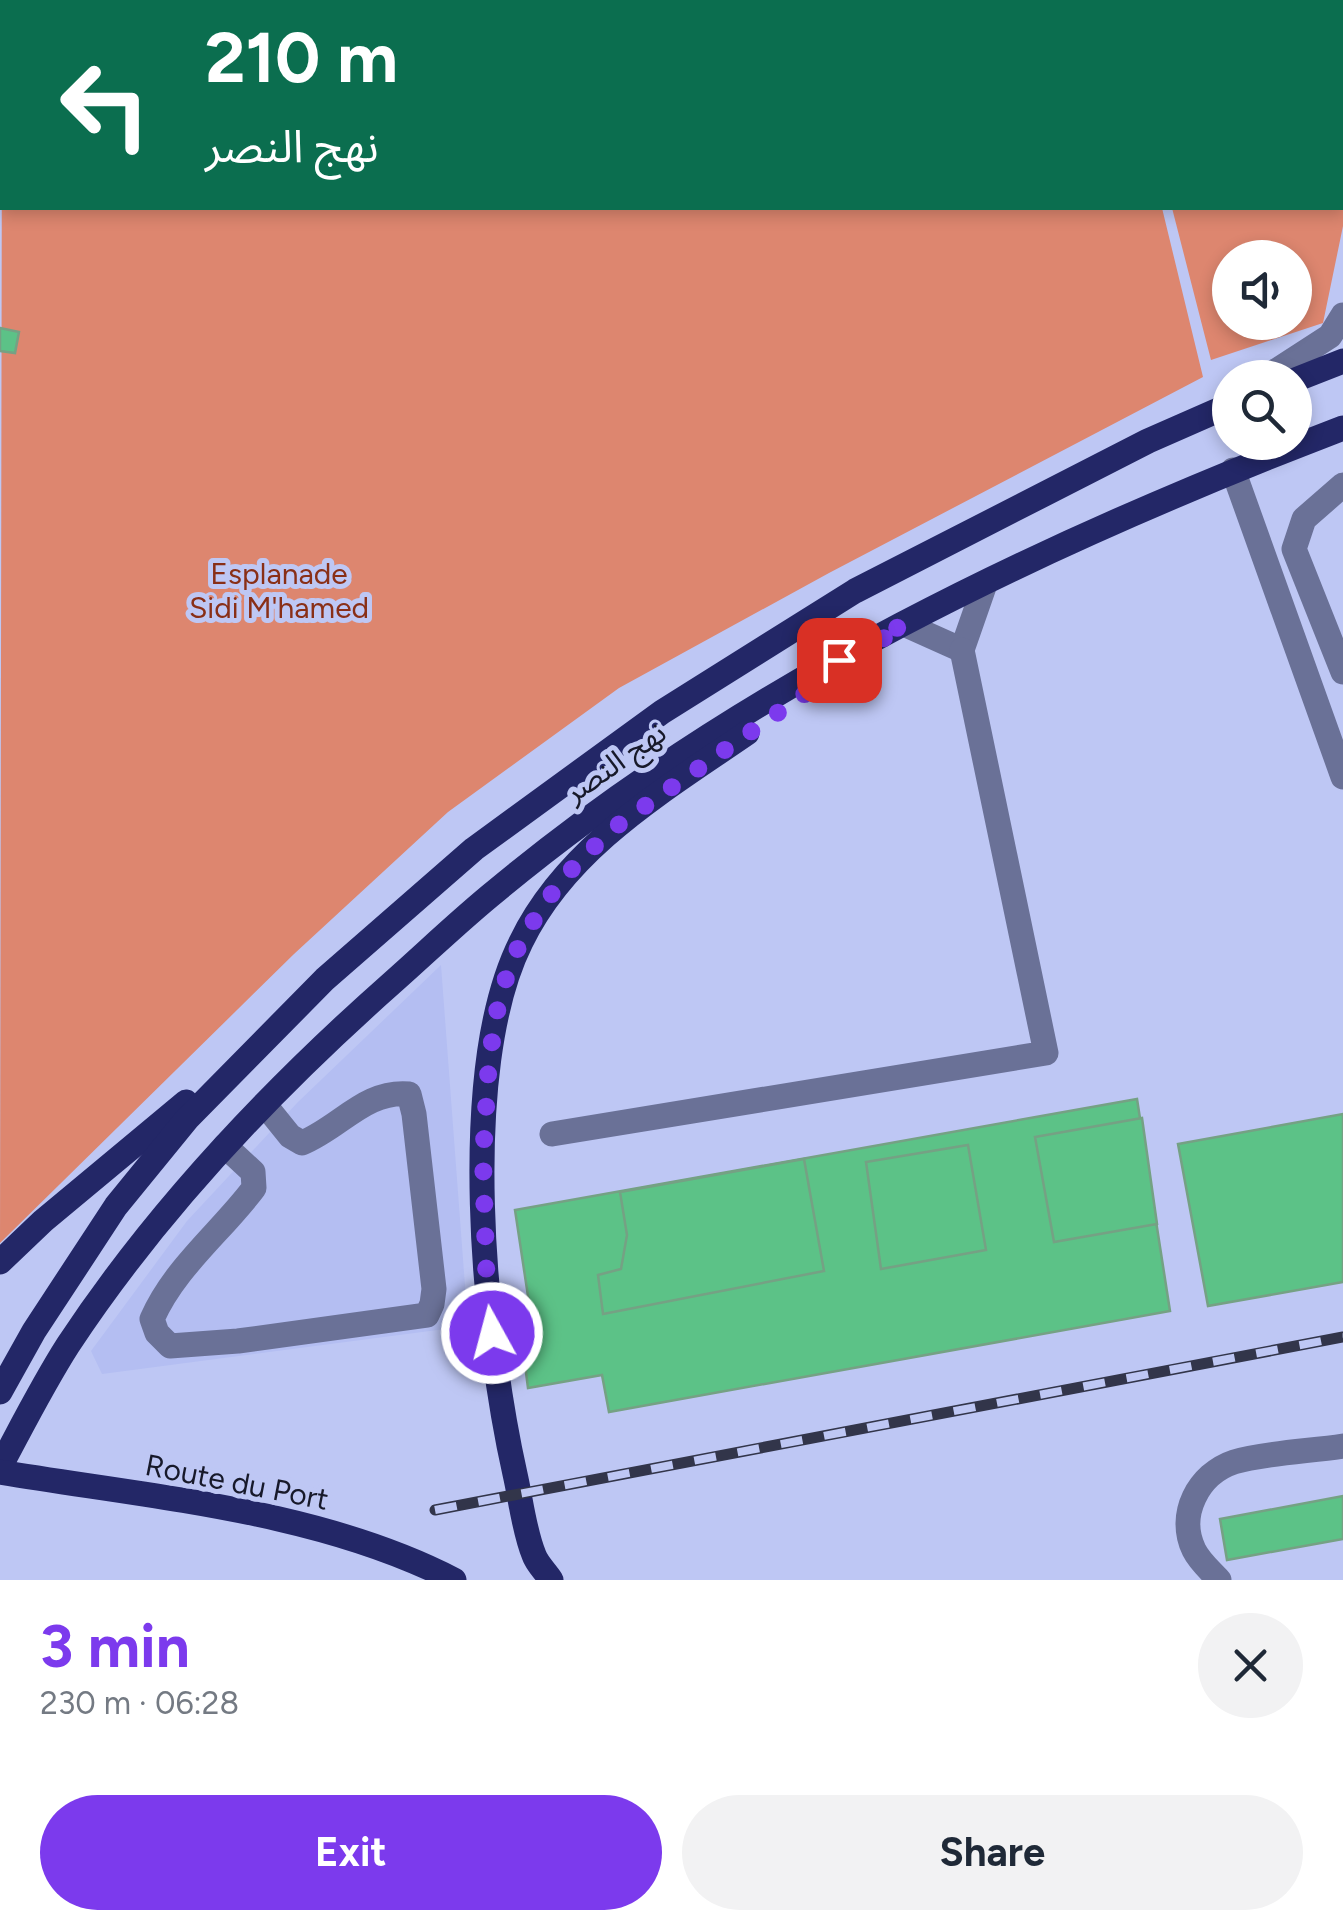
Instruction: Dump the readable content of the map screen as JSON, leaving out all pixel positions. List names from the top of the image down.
{
  "streets": {
    "main road": ["نهج النصر", "Route du Port"]
  },
  "crossings": [
    ["نهج النصر", "Route du Port"]
  ],
  "parks": ["Esplanade Sidi M'hamed"],
  "page": {
    "turn": ["210 m", "نهج النصر"],
    "heading": ["3 min", "230 m · 06:28"],
    "buttons": ["Exit", "Share"]
  }
}
